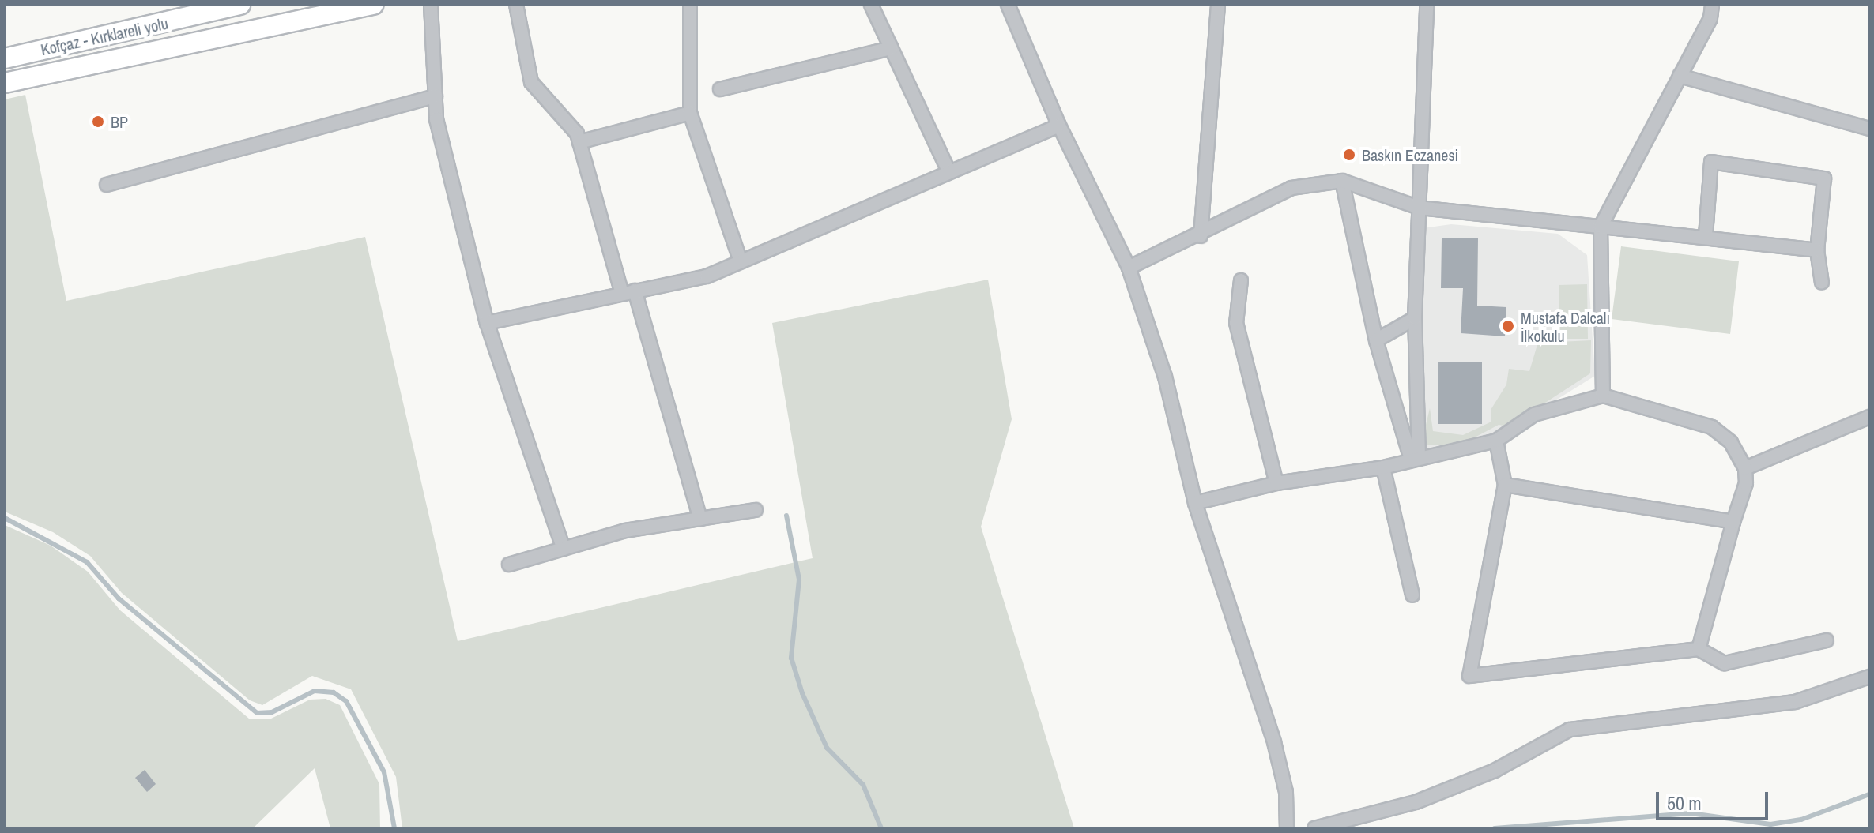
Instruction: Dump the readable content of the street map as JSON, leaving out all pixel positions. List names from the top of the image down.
{
  "streets": {
    "main road": ["Kofçaz - Kırklareli yolu"]
  },
  "places": ["BP", "Baskın Eczanesi", "Mustafa Dalcalı İlkokulu"],
  "scale_bar": "50 m"
}
